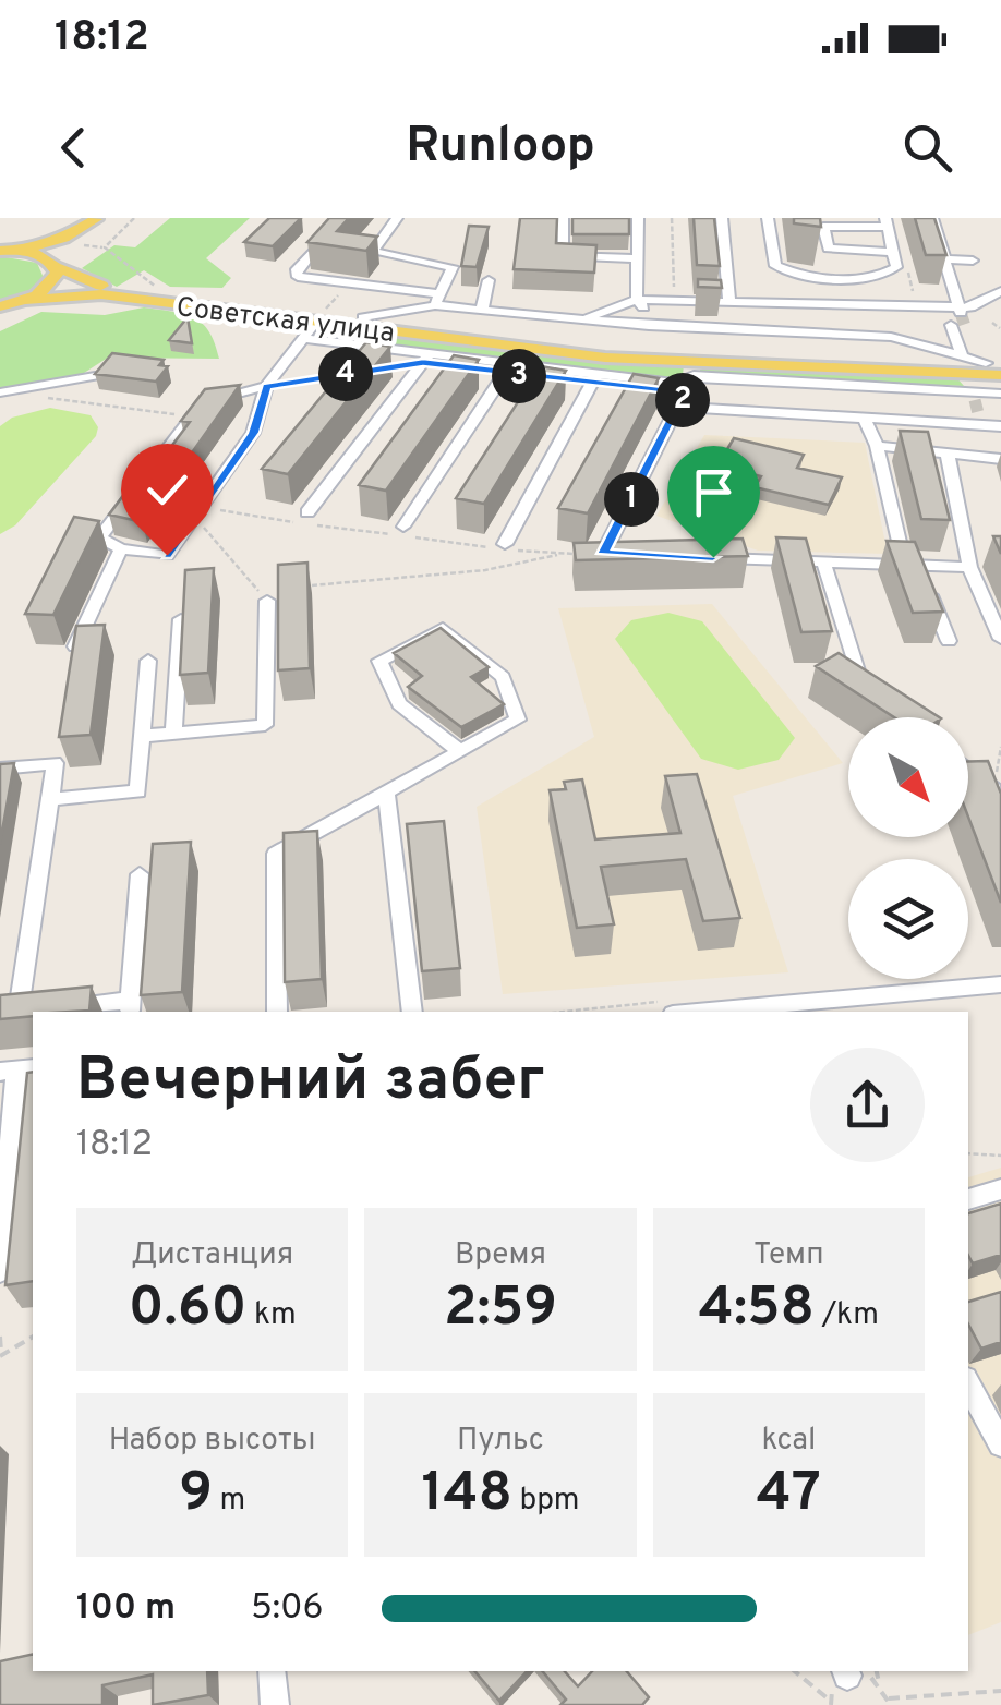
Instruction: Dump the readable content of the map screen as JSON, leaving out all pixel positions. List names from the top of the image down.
{
  "streets": {
    "main road": ["Советская улица"]
  },
  "north": "bottom right",
  "page": {
    "status": "18:12",
    "header": "Runloop",
    "pins": [
      "4",
      "3",
      "2",
      "1"
    ],
    "heading": ["Вечерний забег", "18:12"],
    "stats": [
      ["Дистанция", "0.60 km"],
      ["Время", "2:59"],
      ["Темп", "4:58 /km"],
      ["Набор высоты", "9 m"],
      ["Пульс", "148 bpm"],
      ["kcal", "47"]
    ],
    "list": [
      {
        "name": "100 m",
        "note": "5:06"
      }
    ]
  }
}
